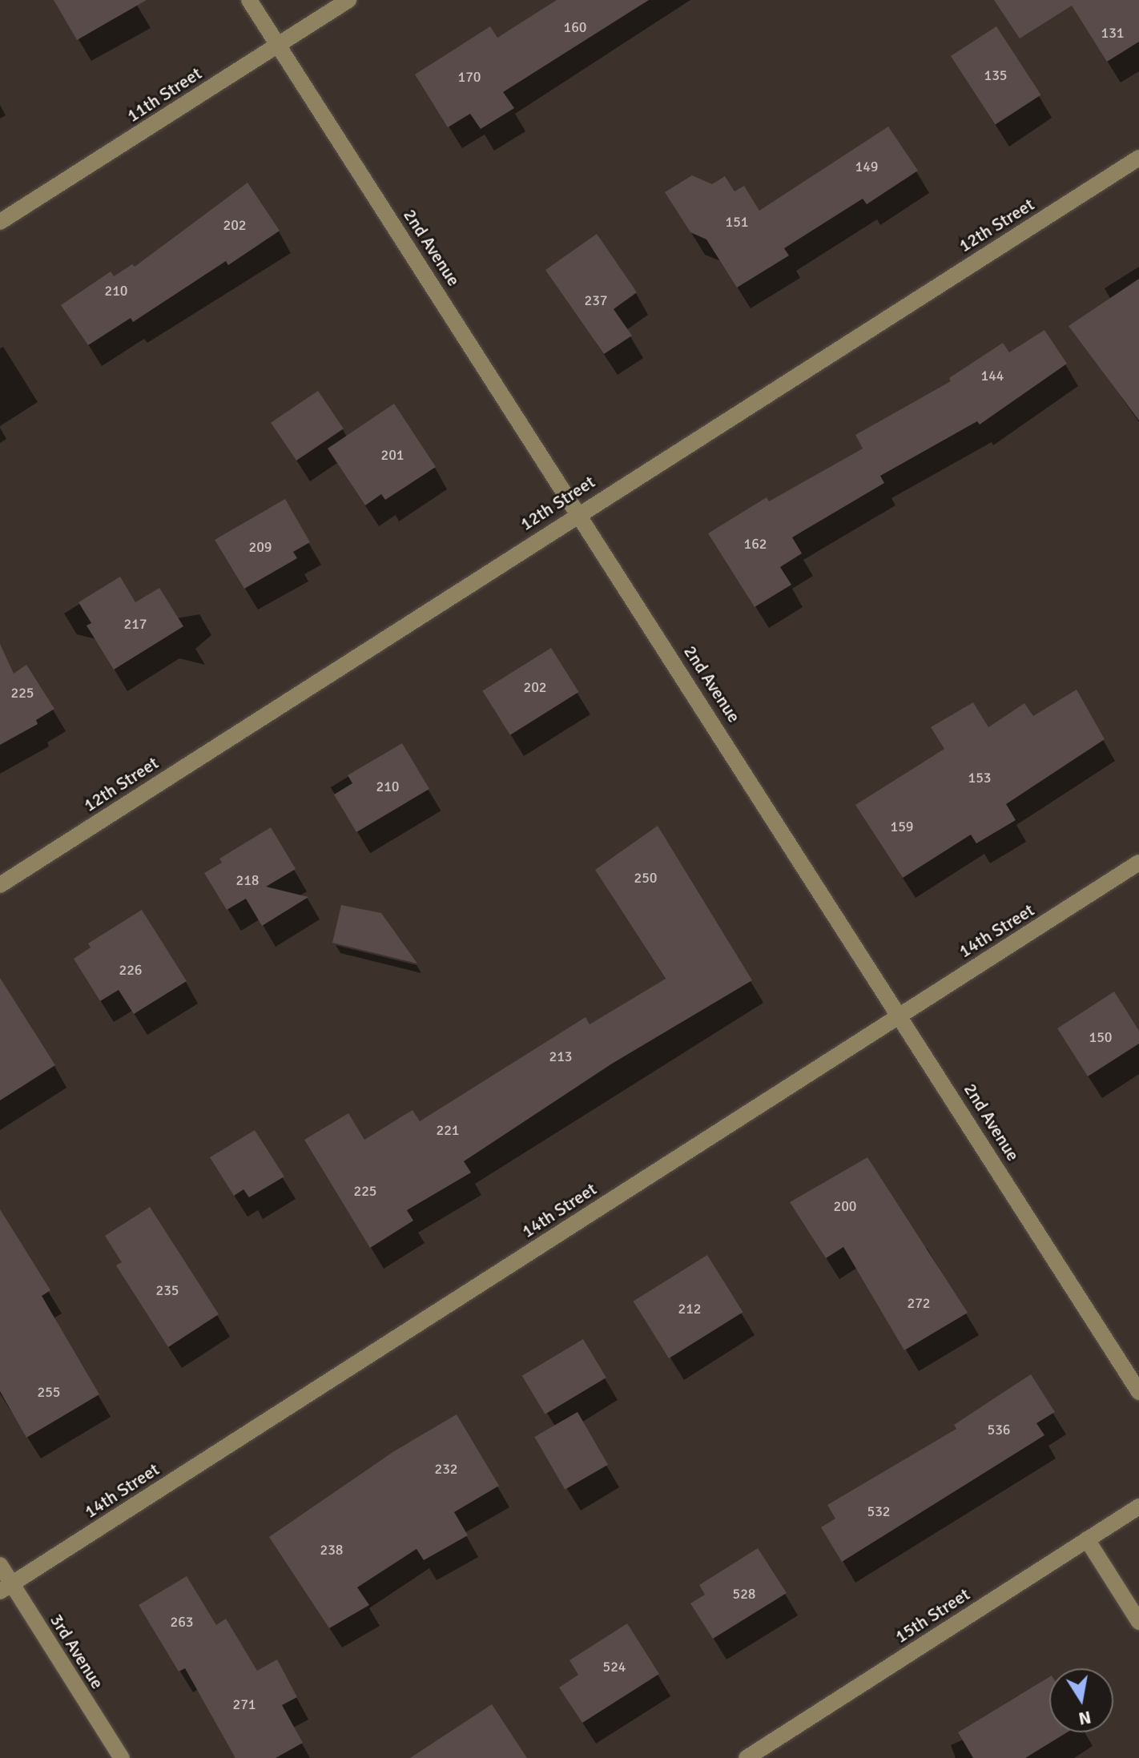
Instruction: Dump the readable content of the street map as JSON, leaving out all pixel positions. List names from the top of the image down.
{
  "streets": {
    "street": [
      "11th Street",
      "12th Street",
      "2nd Avenue",
      "14th Street",
      "15th Street",
      "3rd Avenue"
    ]
  },
  "crossings": [
    ["11th Street", "2nd Avenue"],
    ["12th Street", "2nd Avenue"],
    ["2nd Avenue", "14th Street"],
    ["14th Street", "3rd Avenue"]
  ],
  "house_numbers": [
    "160",
    "131",
    "135",
    "170",
    "149",
    "151",
    "202",
    "210",
    "237",
    "144",
    "201",
    "162",
    "209",
    "217",
    "202",
    "225",
    "153",
    "210",
    "159",
    "250",
    "218",
    "226",
    "150",
    "213",
    "221",
    "225",
    "200",
    "235",
    "272",
    "212",
    "255",
    "536",
    "232",
    "532",
    "238",
    "528",
    "263",
    "524",
    "271"
  ],
  "north": "bottom"
}
